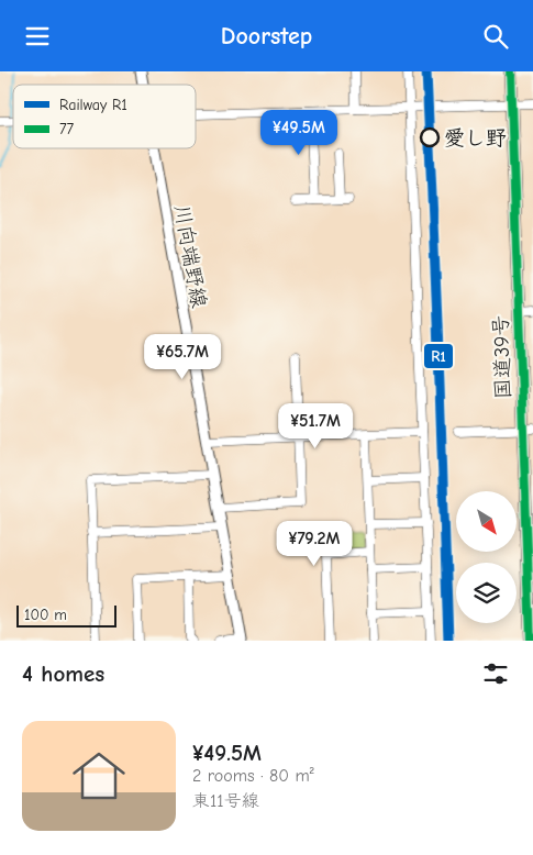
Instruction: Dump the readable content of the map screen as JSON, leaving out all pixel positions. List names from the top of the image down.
{
  "streets": {
    "highway": ["国道39号"],
    "main road": ["川向端野線"]
  },
  "places": ["愛し野"],
  "lines": ["rail line R1", "transit line 77"],
  "legend": ["Railway R1", "77"],
  "scale_bar": "100 m",
  "north": "bottom right",
  "page": {
    "header": "Doorstep",
    "price": [
      "¥49.5M",
      "¥65.7M",
      "¥51.7M",
      "¥79.2M"
    ],
    "scale": "100 m",
    "heading": "4 homes",
    "list": [
      {
        "name": "¥49.5M",
        "note": "2 rooms · 80 m² · 東11号線"
      }
    ]
  }
}
